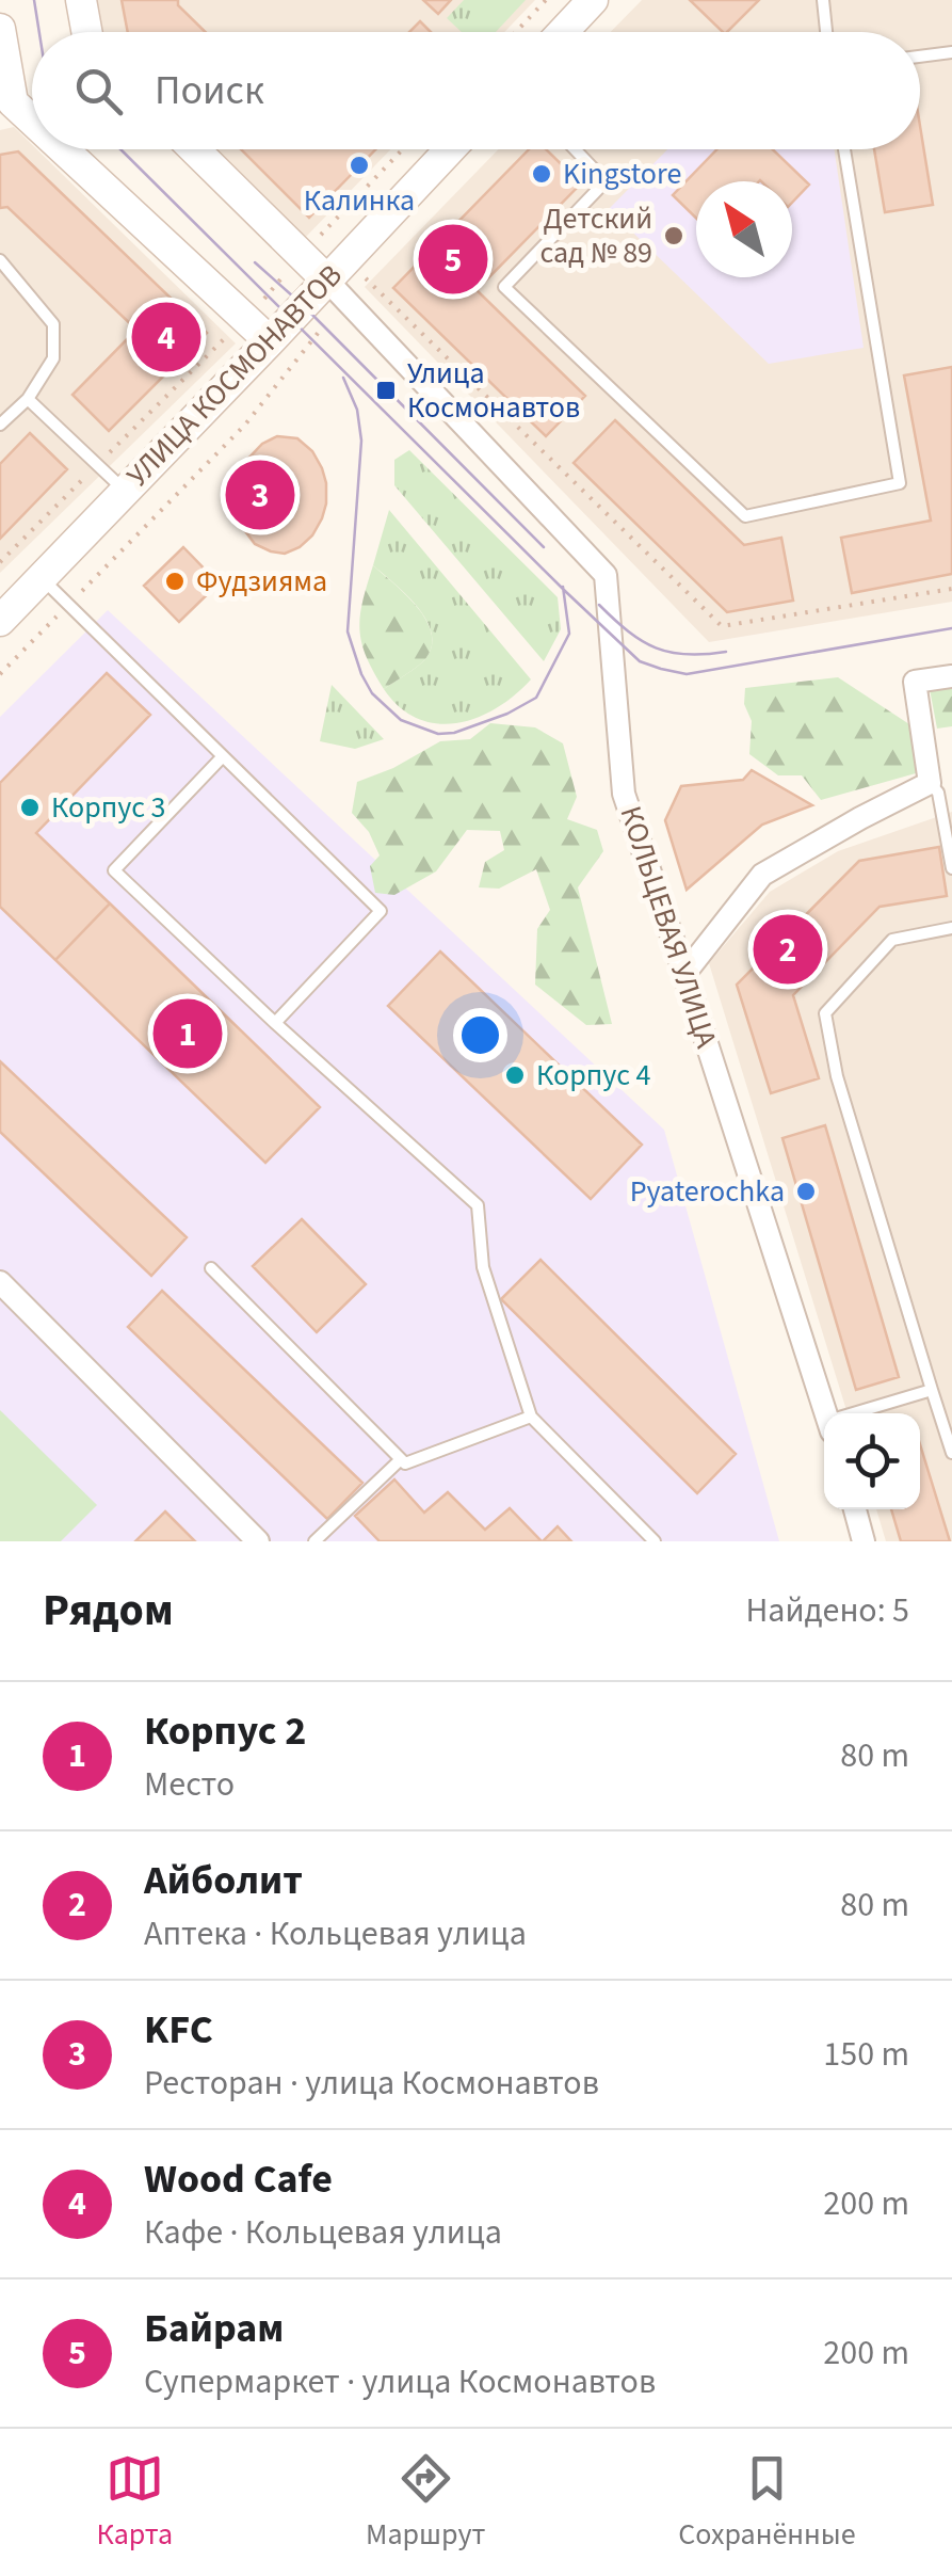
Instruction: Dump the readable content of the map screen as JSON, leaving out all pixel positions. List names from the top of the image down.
{
  "streets": {
    "main road": ["УЛИЦА КОСМОНАВТОВ", "КОЛЬЦЕВАЯ УЛИЦА"]
  },
  "crossings": [
    ["УЛИЦА КОСМОНАВТОВ", "КОЛЬЦЕВАЯ УЛИЦА"]
  ],
  "places": {
    "other": [
      "Калинка",
      "Kingstore",
      "Детский сад № 89",
      "Фудзияма",
      "Корпус 3",
      "Корпус 4",
      "Pyaterochka"
    ],
    "transit": ["Улица Космонавтов"]
  },
  "north": "top left",
  "page": {
    "search": "Поиск",
    "pins": [
      "5",
      "4",
      "3",
      "2",
      "1"
    ],
    "heading": ["Рядом", "Найдено: 5"],
    "list": [
      {
        "mark": "1",
        "name": "Корпус 2",
        "note": "Место",
        "value": "80 m"
      },
      {
        "mark": "2",
        "name": "Айболит",
        "note": "Аптека · Кольцевая улица",
        "value": "80 m"
      },
      {
        "mark": "3",
        "name": "KFC",
        "note": "Ресторан · улица Космонавтов",
        "value": "150 m"
      },
      {
        "mark": "4",
        "name": "Wood Cafe",
        "note": "Кафе · Кольцевая улица",
        "value": "200 m"
      },
      {
        "mark": "5",
        "name": "Байрам",
        "note": "Супермаркет · улица Космонавтов",
        "value": "200 m"
      }
    ],
    "nav": ["Карта", "Маршрут", "Сохранённые"]
  }
}
